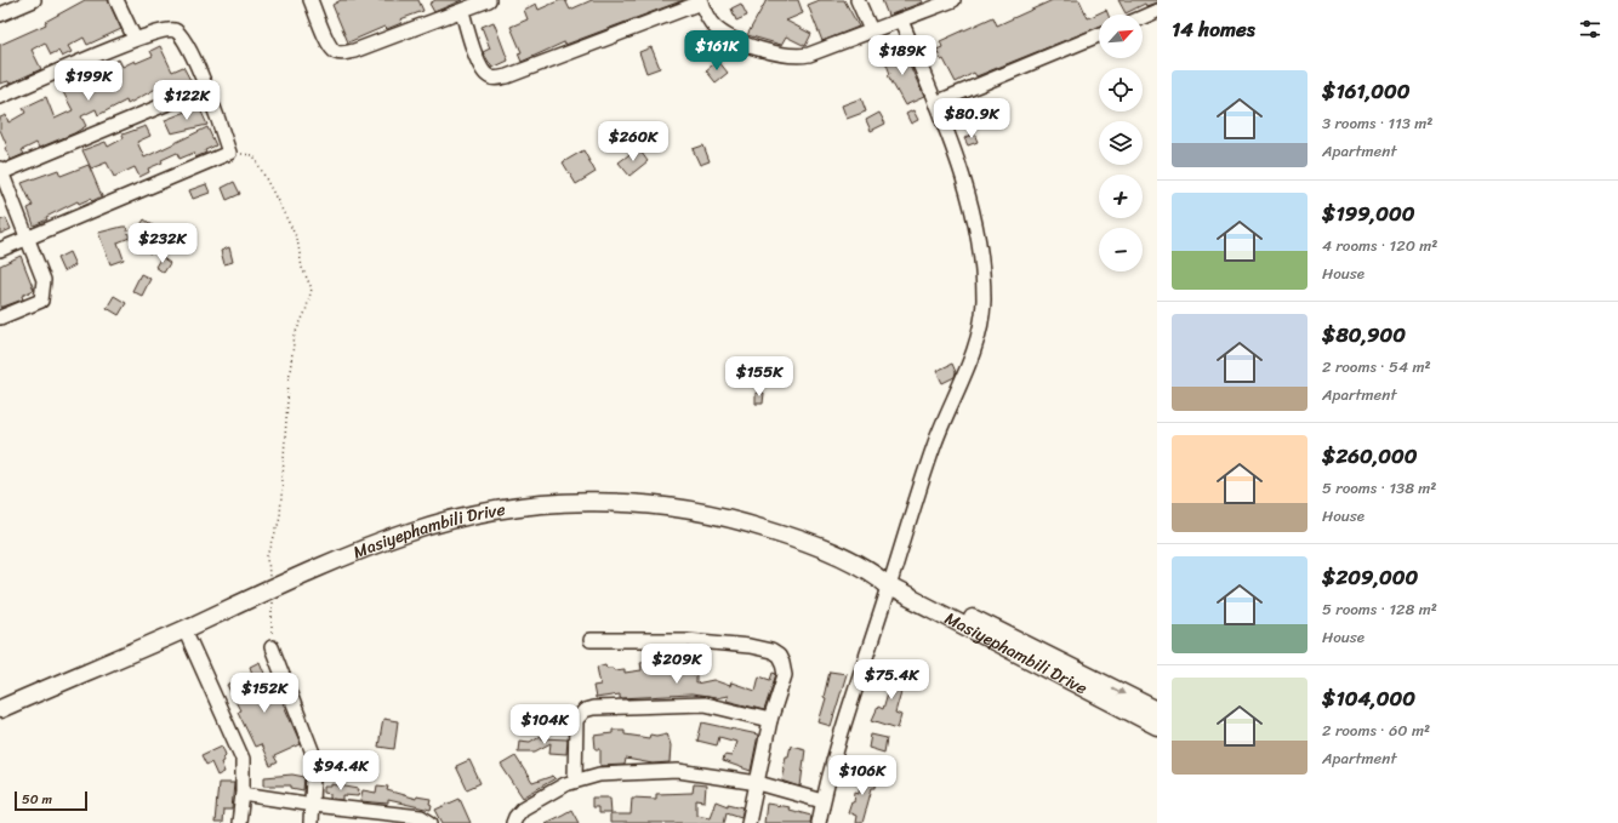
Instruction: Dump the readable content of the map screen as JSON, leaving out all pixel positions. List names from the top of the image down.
{
  "streets": {
    "main road": ["Masiyephambili Drive"]
  },
  "scale_bar": "50 m",
  "north": "top right",
  "page": {
    "heading": "14 homes",
    "map_buttons": ["+", "−"],
    "price": [
      "$161K",
      "$189K",
      "$199K",
      "$122K",
      "$80.9K",
      "$260K",
      "$232K",
      "$155K",
      "$209K",
      "$75.4K",
      "$152K",
      "$104K",
      "$94.4K",
      "$106K"
    ],
    "list": [
      {
        "name": "$161,000",
        "note": "3 rooms · 113 m² · Apartment"
      },
      {
        "name": "$199,000",
        "note": "4 rooms · 120 m² · House"
      },
      {
        "name": "$80,900",
        "note": "2 rooms · 54 m² · Apartment"
      },
      {
        "name": "$260,000",
        "note": "5 rooms · 138 m² · House"
      },
      {
        "name": "$209,000",
        "note": "5 rooms · 128 m² · House"
      },
      {
        "name": "$104,000",
        "note": "2 rooms · 60 m² · Apartment"
      }
    ],
    "scale": "50 m"
  }
}
